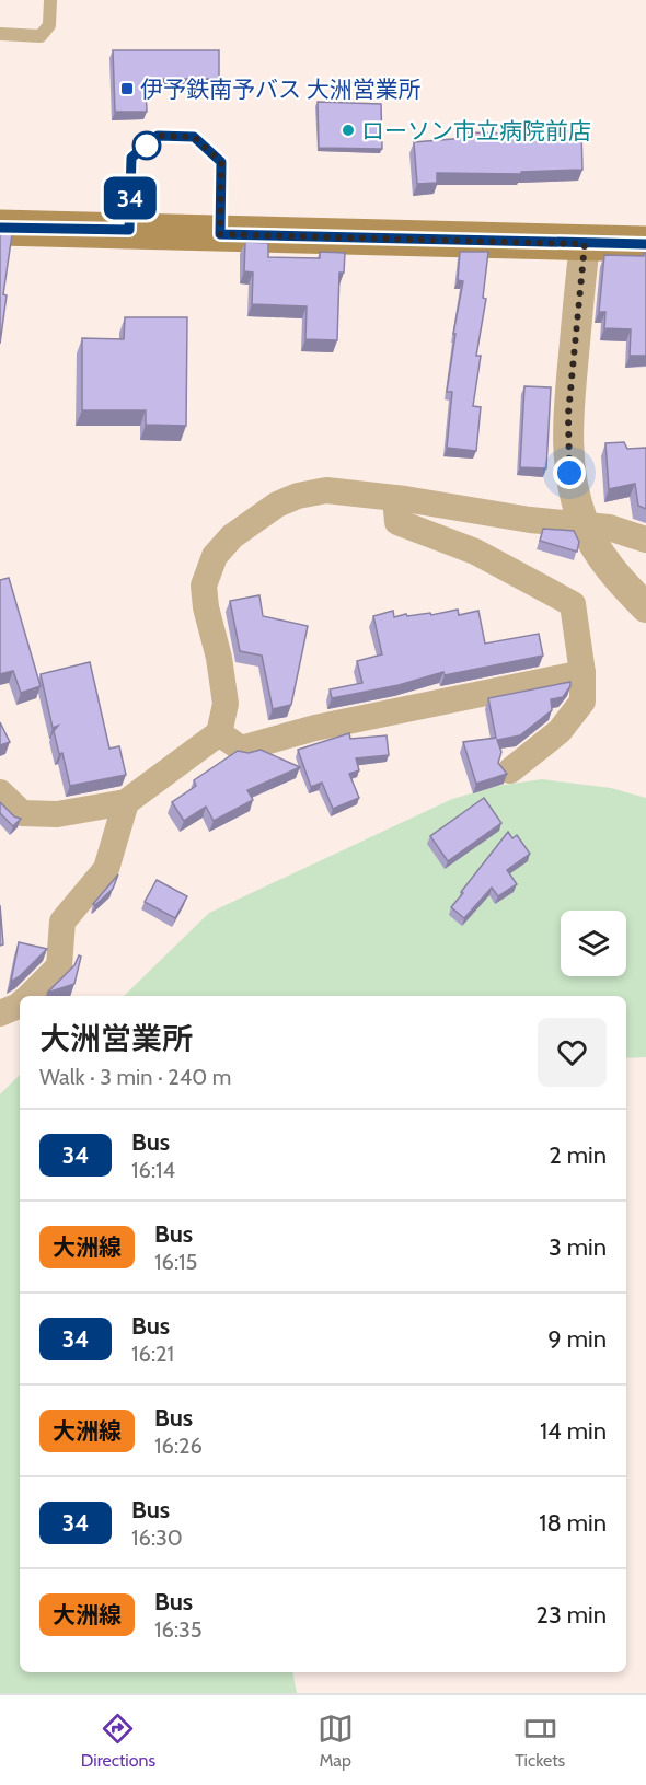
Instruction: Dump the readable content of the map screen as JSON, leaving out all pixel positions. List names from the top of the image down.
{
  "places": {
    "transit": ["伊予鉄南予バス 大洲営業所"],
    "other": ["ローソン市立病院前店"]
  },
  "lines": ["bus line 34"],
  "page": {
    "on_map": "34",
    "heading": ["大洲営業所", "Walk · 3 min · 240 m"],
    "list": [
      {
        "mark": "34",
        "name": "Bus",
        "note": "16:14",
        "value": "2 min"
      },
      {
        "mark": "大洲線",
        "name": "Bus",
        "note": "16:15",
        "value": "3 min"
      },
      {
        "mark": "34",
        "name": "Bus",
        "note": "16:21",
        "value": "9 min"
      },
      {
        "mark": "大洲線",
        "name": "Bus",
        "note": "16:26",
        "value": "14 min"
      },
      {
        "mark": "34",
        "name": "Bus",
        "note": "16:30",
        "value": "18 min"
      },
      {
        "mark": "大洲線",
        "name": "Bus",
        "note": "16:35",
        "value": "23 min"
      }
    ],
    "tabs": ["Directions", "Map", "Tickets"]
  }
}
